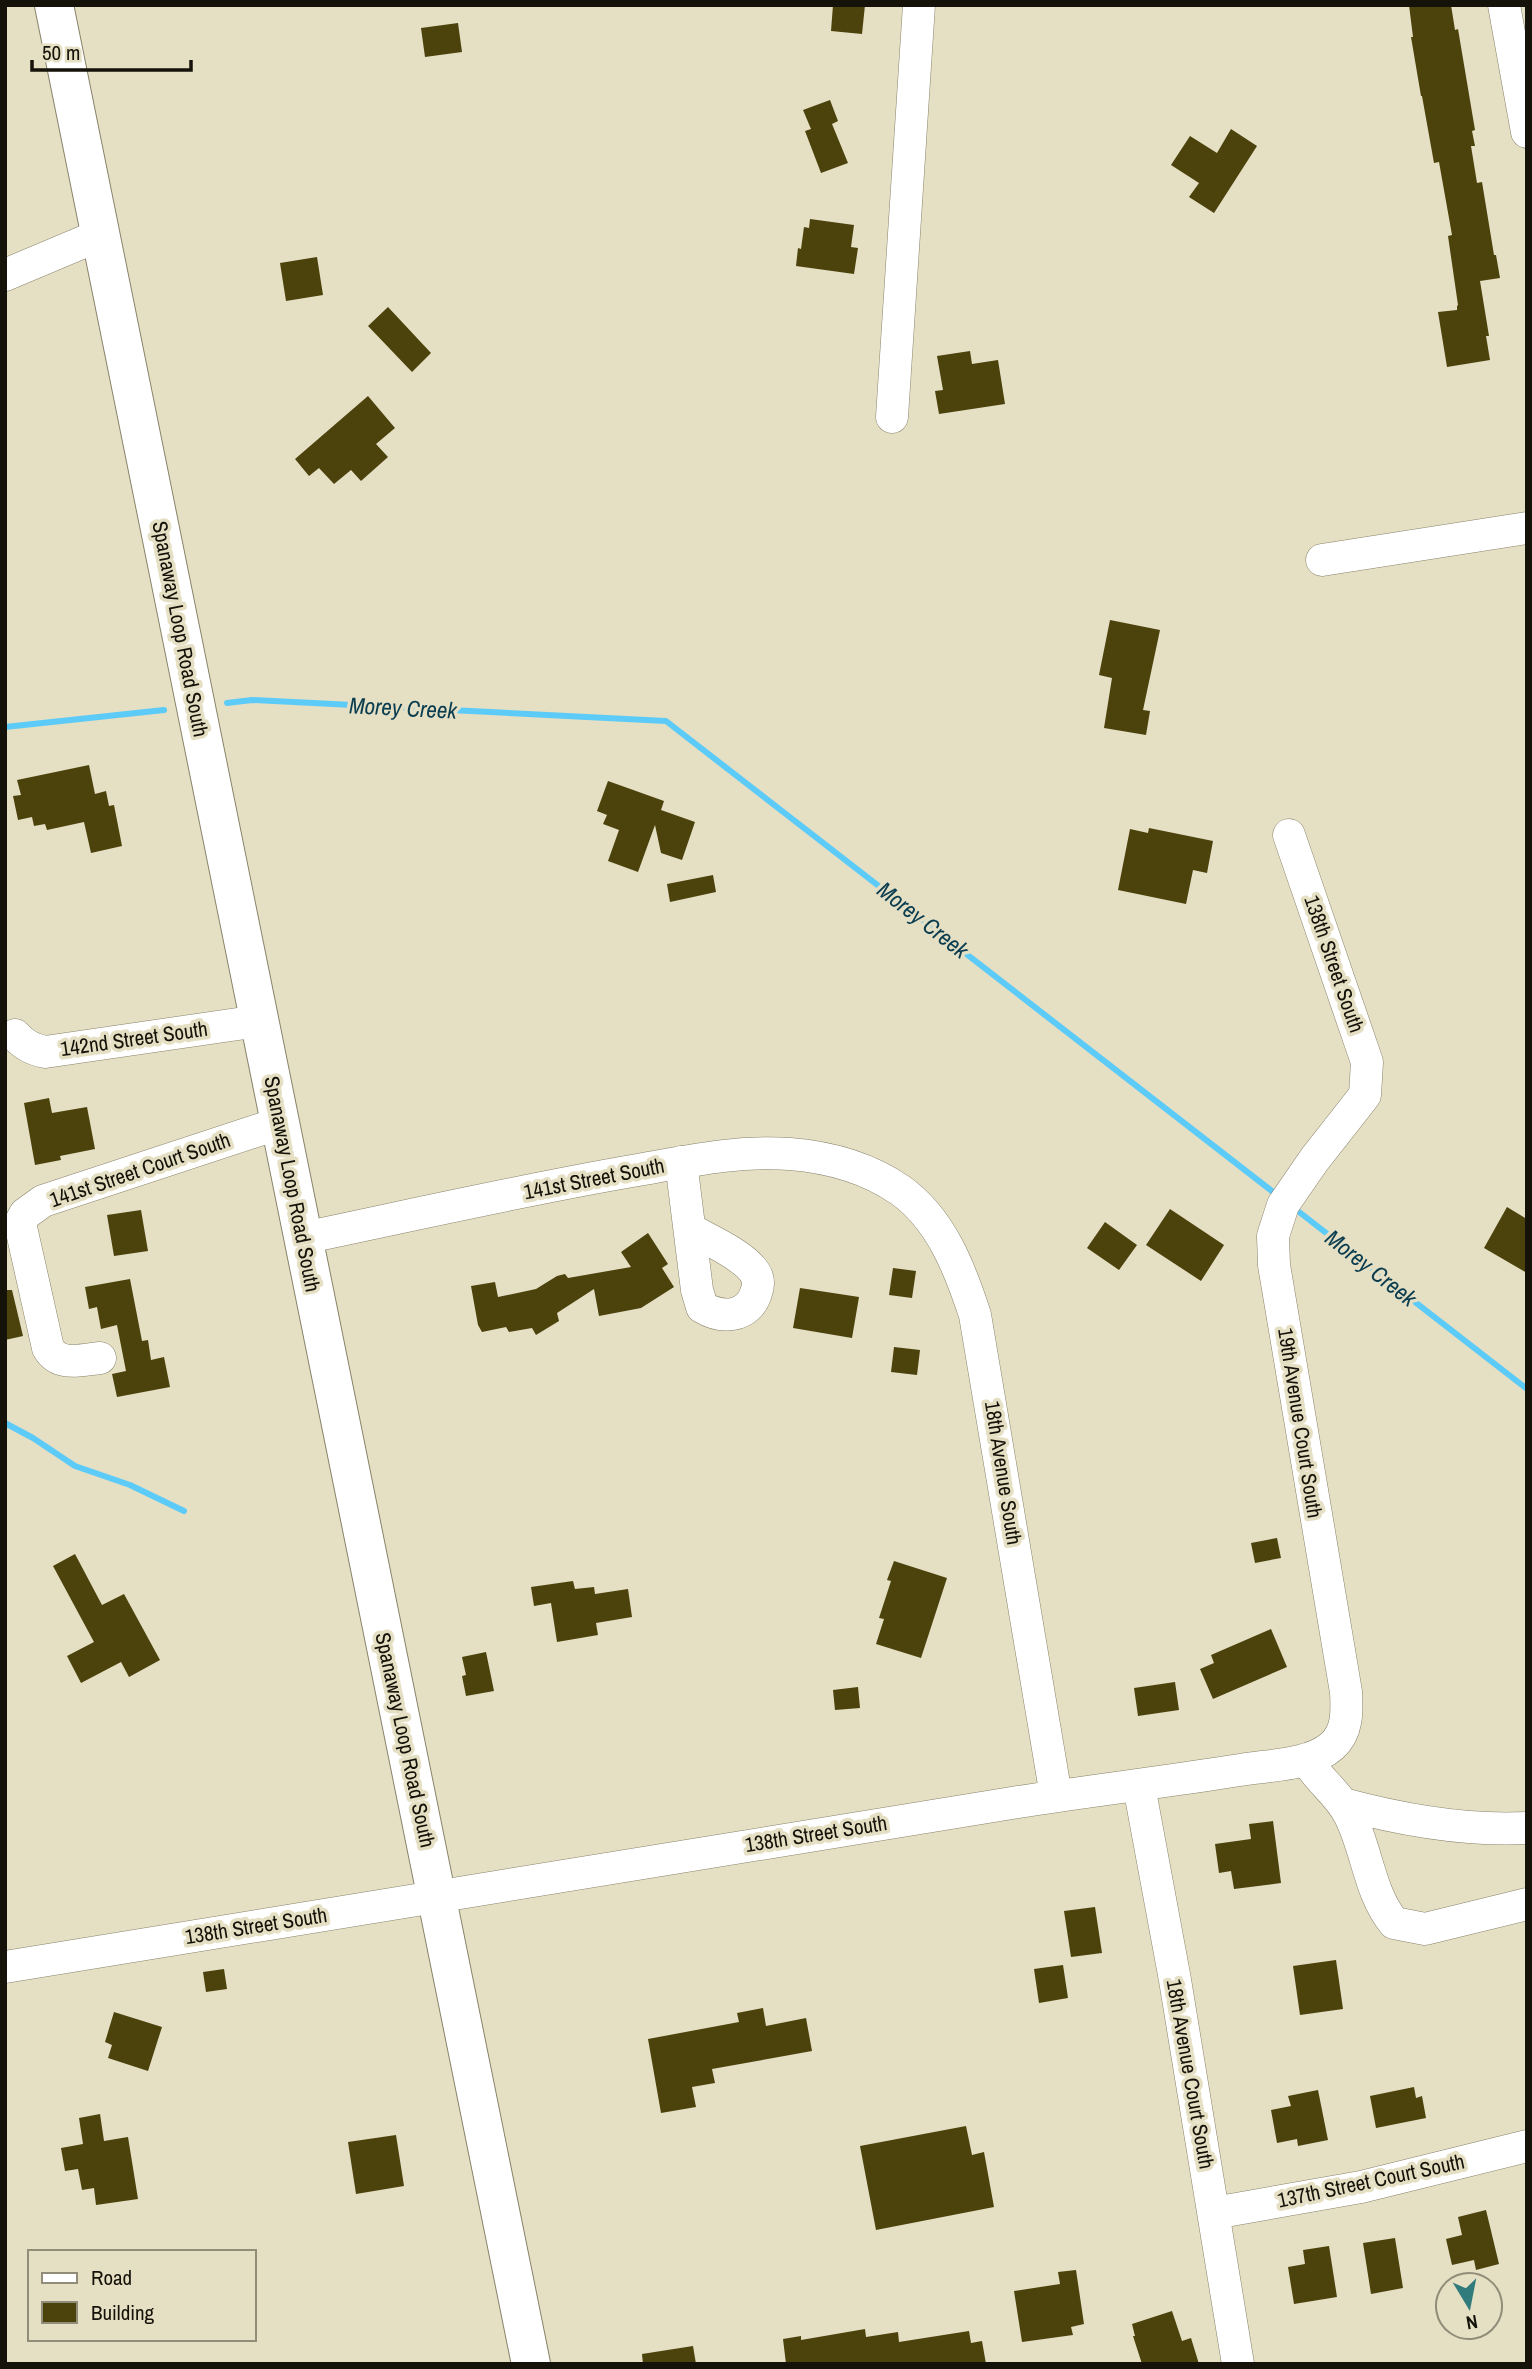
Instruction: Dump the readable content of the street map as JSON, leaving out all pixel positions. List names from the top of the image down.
{
  "streets": {
    "main road": ["Spanaway Loop Road South"],
    "street": [
      "138th Street South",
      "142nd Street South",
      "141st Street Court South",
      "141st Street South",
      "19th Avenue Court South",
      "18th Avenue South",
      "18th Avenue Court South",
      "137th Street Court South"
    ]
  },
  "crossings": [
    ["Spanaway Loop Road South", "138th Street South"],
    ["Spanaway Loop Road South", "142nd Street South"],
    ["Spanaway Loop Road South", "141st Street Court South"],
    ["Spanaway Loop Road South", "141st Street South"],
    ["138th Street South", "19th Avenue Court South"],
    ["138th Street South", "18th Avenue South"],
    ["138th Street South", "18th Avenue Court South"],
    ["141st Street South", "18th Avenue South"],
    ["18th Avenue Court South", "137th Street Court South"]
  ],
  "water": ["Morey Creek"],
  "legend": ["Road", "Building"],
  "scale_bar": "50 m",
  "north": "bottom"
}
